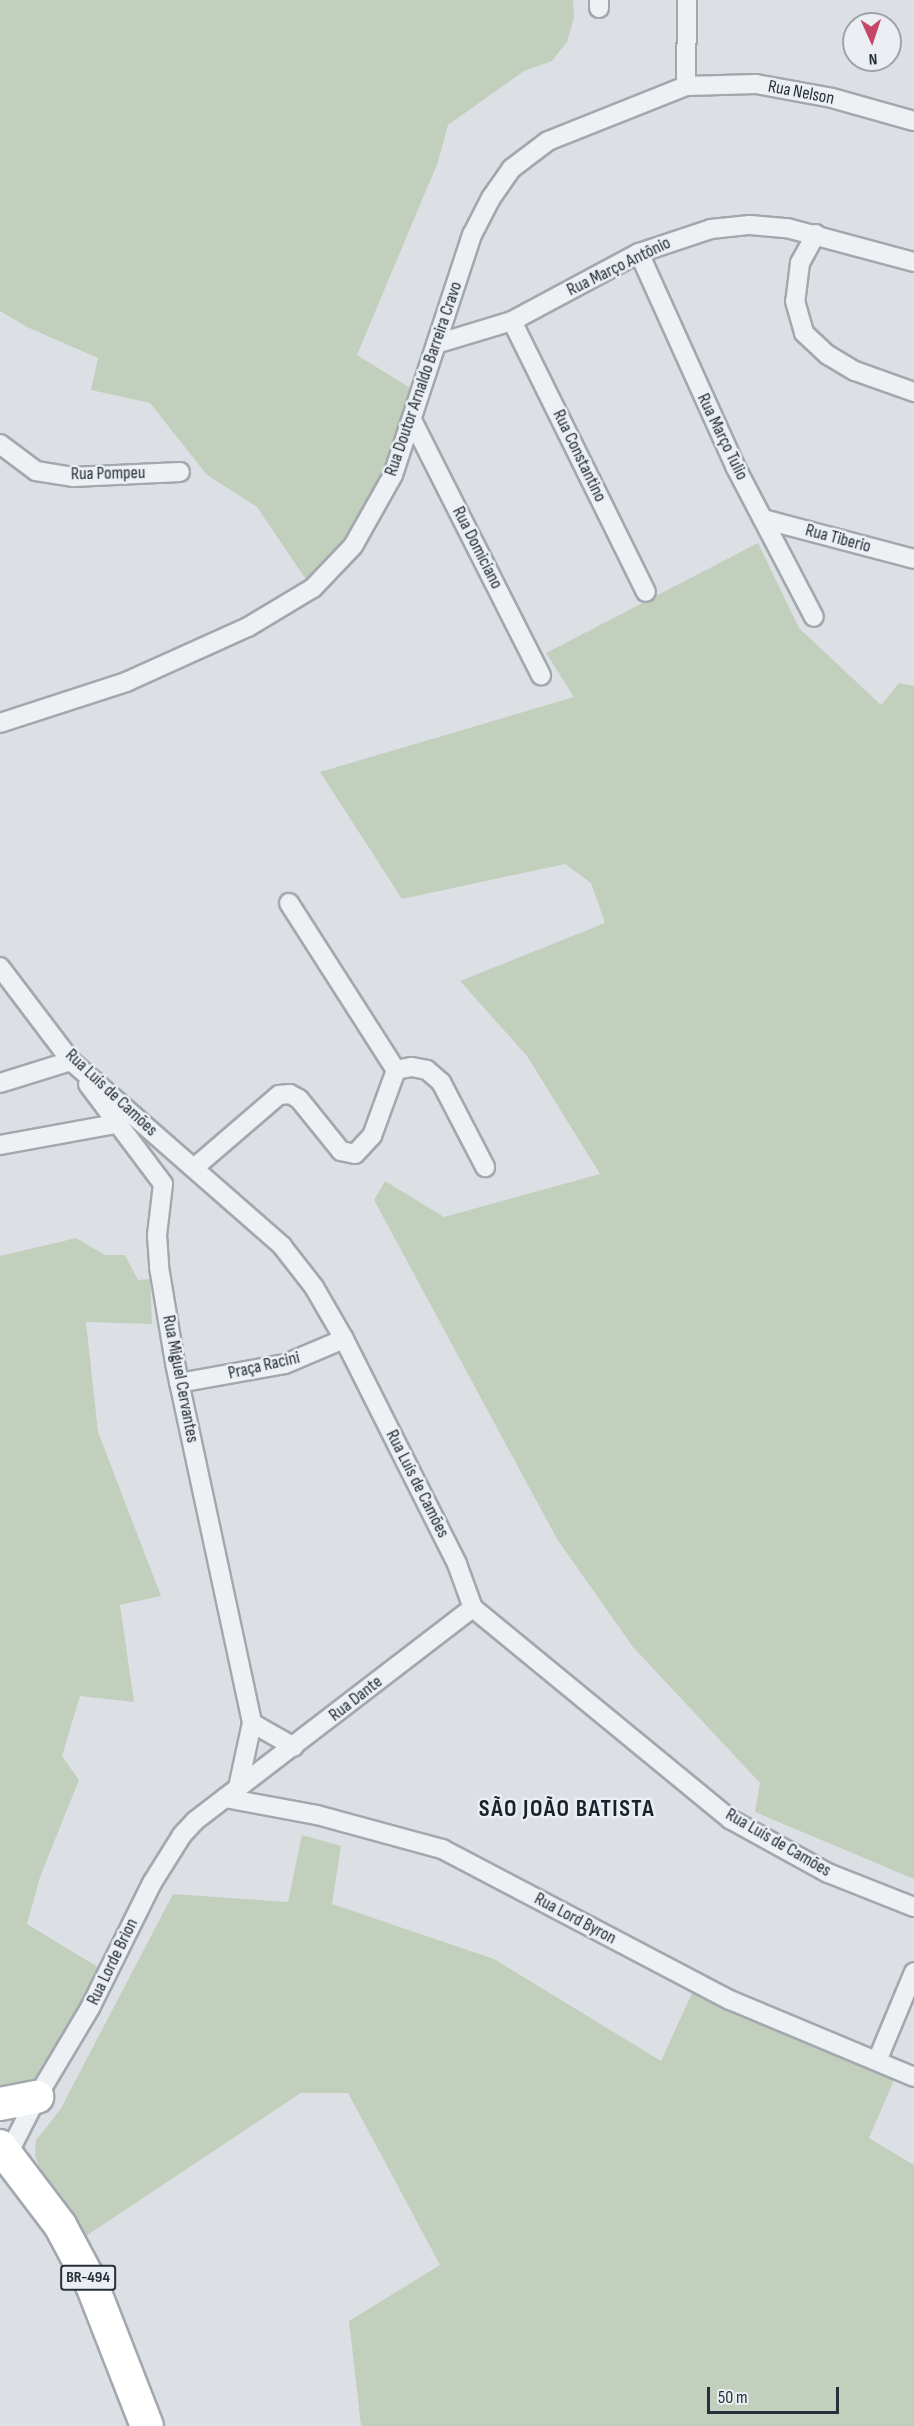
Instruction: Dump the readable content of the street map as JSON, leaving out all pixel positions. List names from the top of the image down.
{
  "streets": {
    "highway": ["BR-494"],
    "street": [
      "Rua Nelson",
      "Rua Março Antônio",
      "Rua Doutor Arnaldo Barreira Cravo",
      "Rua Março Tulio",
      "Rua Constantino",
      "Rua Pompeu",
      "Rua Tiberio",
      "Rua Domiciano",
      "Rua Luís de Camões",
      "Praça Racini",
      "Rua Miguel Cervantes",
      "Rua Dante",
      "Rua Lord Byron",
      "Rua Lorde Brion"
    ]
  },
  "crossings": [
    ["Rua Nelson", "Rua Doutor Arnaldo Barreira Cravo"],
    ["Rua Março Antônio", "Rua Doutor Arnaldo Barreira Cravo"],
    ["Rua Março Antônio", "Rua Março Tulio"],
    ["Rua Março Antônio", "Rua Constantino"],
    ["Rua Doutor Arnaldo Barreira Cravo", "Rua Domiciano"],
    ["Rua Março Tulio", "Rua Tiberio"],
    ["Rua Luís de Camões", "Praça Racini"],
    ["Rua Luís de Camões", "Rua Miguel Cervantes"],
    ["Rua Luís de Camões", "Rua Dante"],
    ["Praça Racini", "Rua Miguel Cervantes"],
    ["Rua Miguel Cervantes", "Rua Dante"],
    ["Rua Miguel Cervantes", "Rua Lord Byron"],
    ["Rua Miguel Cervantes", "Rua Lorde Brion"],
    ["Rua Dante", "Rua Lord Byron"],
    ["Rua Dante", "Rua Lorde Brion"],
    ["Rua Lord Byron", "Rua Lorde Brion"],
    ["Rua Lorde Brion", "BR-494"]
  ],
  "districts": ["SÃO JOÃO BATISTA"],
  "scale_bar": "50 m",
  "north": "bottom"
}
